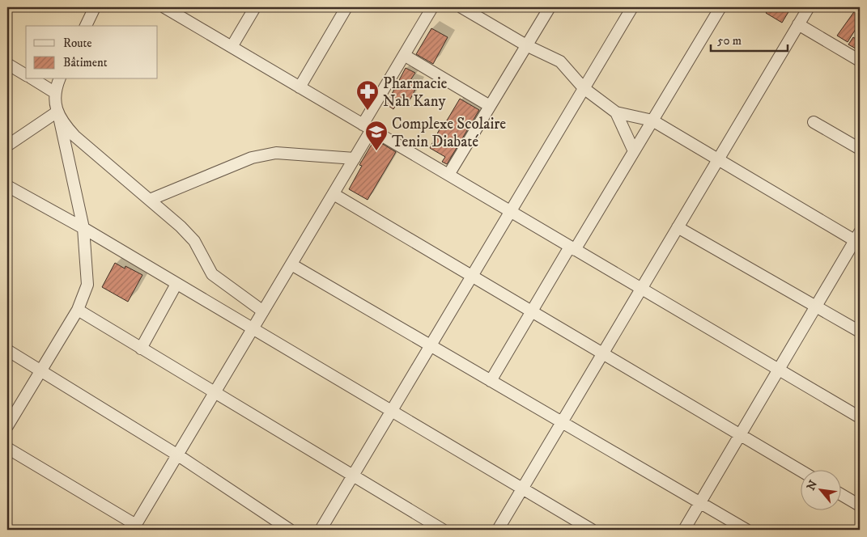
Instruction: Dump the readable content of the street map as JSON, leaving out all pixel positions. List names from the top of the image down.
{
  "places": {
    "pharmacy": ["Pharmacie Nah Kany"],
    "school or university": ["Complexe Scolaire Tenin Diabaté"]
  },
  "legend": ["Route", "Bâtiment"],
  "scale_bar": "50 m",
  "north": "top left"
}
